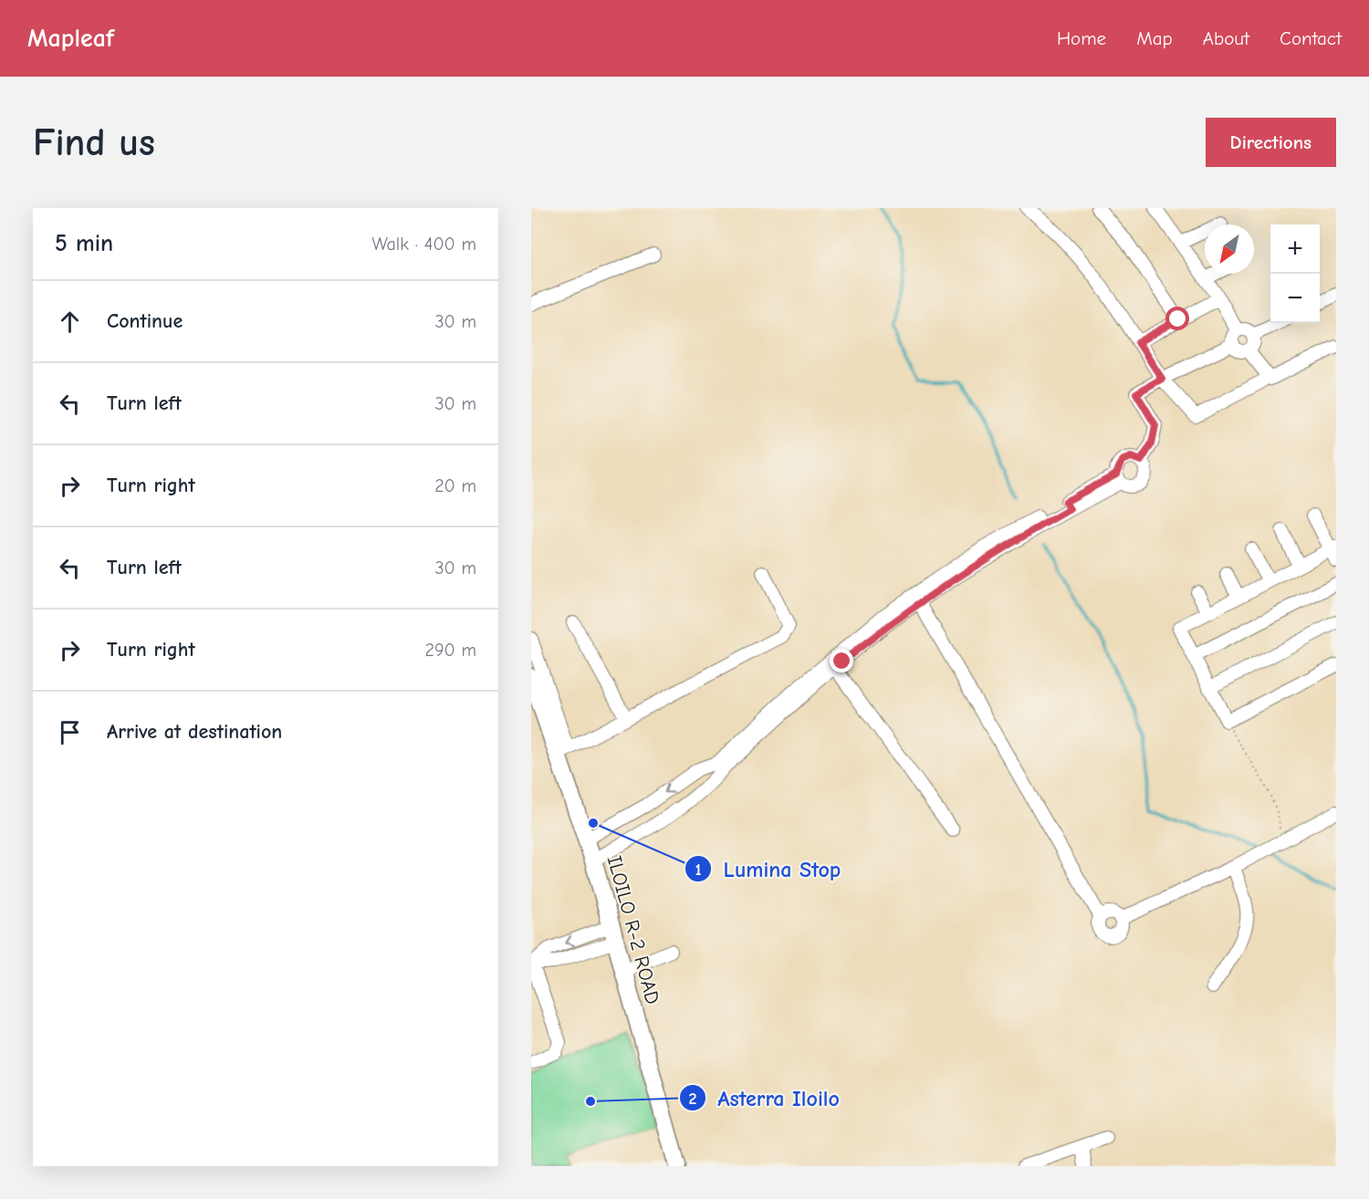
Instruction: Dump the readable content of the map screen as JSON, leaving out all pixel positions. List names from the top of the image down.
{
  "streets": {
    "main road": ["ILOILO R-2 ROAD"]
  },
  "places": ["Lumina Stop", "Asterra Iloilo"],
  "north": "bottom left",
  "page": {
    "header": "Mapleaf",
    "nav": [
      "Home",
      "Map",
      "About",
      "Contact"
    ],
    "buttons": "Directions",
    "title": "Find us",
    "heading": ["5 min", "Walk · 400 m"],
    "map_buttons": ["+", "−"],
    "list": [
      ["Continue", "30 m"],
      ["Turn left", "30 m"],
      ["Turn right", "20 m"],
      ["Turn left", "30 m"],
      ["Turn right", "290 m"],
      "Arrive at destination"
    ]
  }
}
